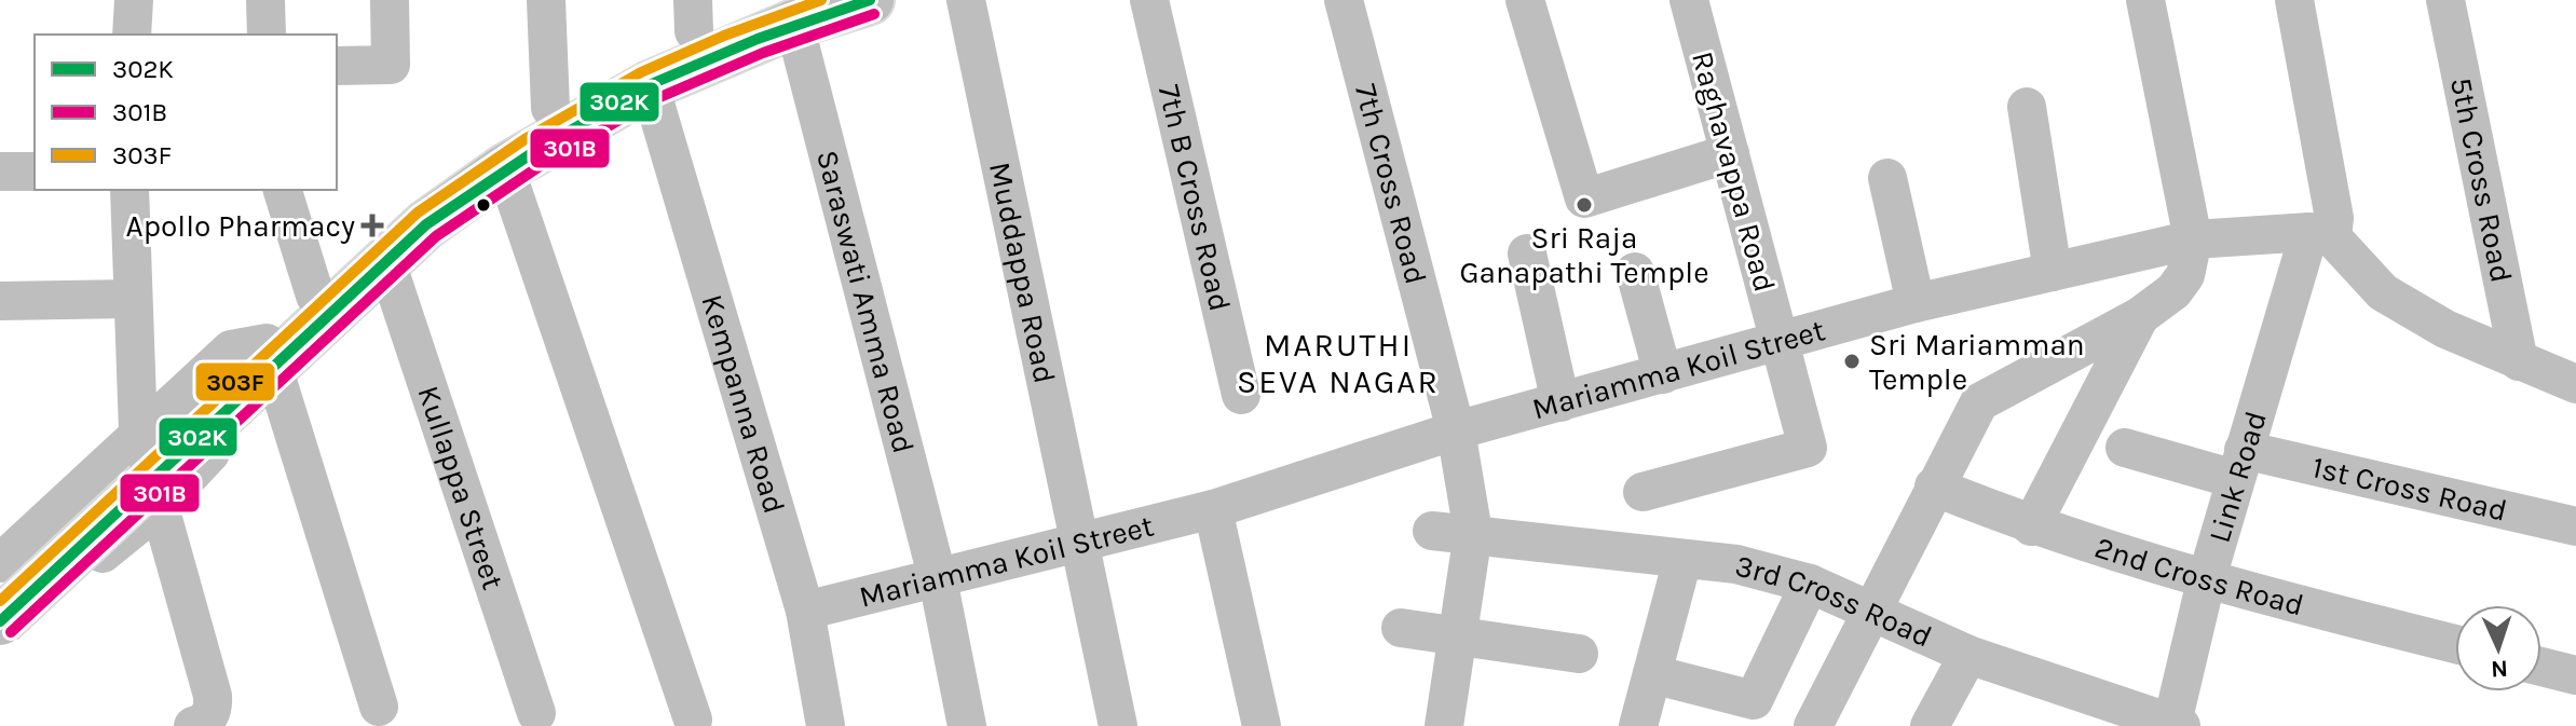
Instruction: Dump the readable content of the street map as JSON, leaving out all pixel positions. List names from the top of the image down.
{
  "streets": {
    "street": [
      "Raghavappa Road",
      "5th Cross Road",
      "7th Cross Road",
      "7th B Cross Road",
      "Muddappa Road",
      "Saraswati Amma Road",
      "Mariamma Koil Street",
      "Kempanna Road",
      "Link Road",
      "Kullappa Street",
      "1st Cross Road",
      "2nd Cross Road",
      "3rd Cross Road"
    ]
  },
  "crossings": [
    ["Raghavappa Road", "Mariamma Koil Street"],
    ["7th Cross Road", "Mariamma Koil Street"],
    ["7th Cross Road", "3rd Cross Road"],
    ["Muddappa Road", "Mariamma Koil Street"],
    ["Saraswati Amma Road", "Mariamma Koil Street"],
    ["Mariamma Koil Street", "Kempanna Road"],
    ["Mariamma Koil Street", "Link Road"],
    ["Link Road", "1st Cross Road"],
    ["Link Road", "2nd Cross Road"],
    ["Link Road", "3rd Cross Road"]
  ],
  "districts": ["MARUTHI SEVA NAGAR"],
  "places": {
    "other": ["Sri Raja Ganapathi Temple", "Sri Mariamman Temple"],
    "health": ["Apollo Pharmacy"]
  },
  "lines": ["transit line 302K", "transit line 303F", "transit line 301B"],
  "legend": ["302K", "301B", "303F"],
  "north": "bottom"
}
